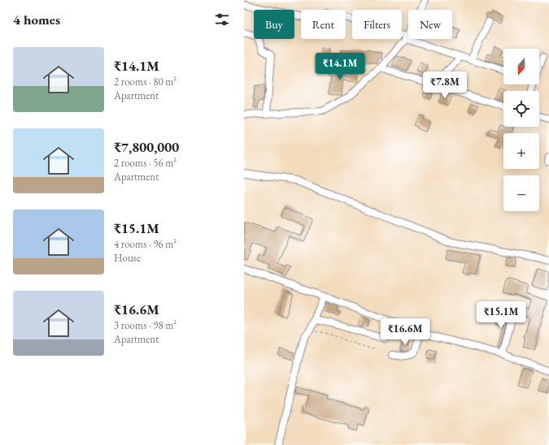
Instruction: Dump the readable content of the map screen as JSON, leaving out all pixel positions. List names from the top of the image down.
{
  "north": "bottom",
  "page": {
    "heading": "4 homes",
    "chip": [
      "Buy",
      "Rent",
      "Filters",
      "New"
    ],
    "list": [
      {
        "name": "₹14.1M",
        "note": "2 rooms · 80 m² · Apartment"
      },
      {
        "name": "₹7,800,000",
        "note": "2 rooms · 56 m² · Apartment"
      },
      {
        "name": "₹15.1M",
        "note": "4 rooms · 96 m² · House"
      },
      {
        "name": "₹16.6M",
        "note": "3 rooms · 98 m² · Apartment"
      }
    ],
    "map_buttons": ["+", "−"],
    "price": [
      "₹14.1M",
      "₹7.8M",
      "₹15.1M",
      "₹16.6M"
    ]
  }
}
